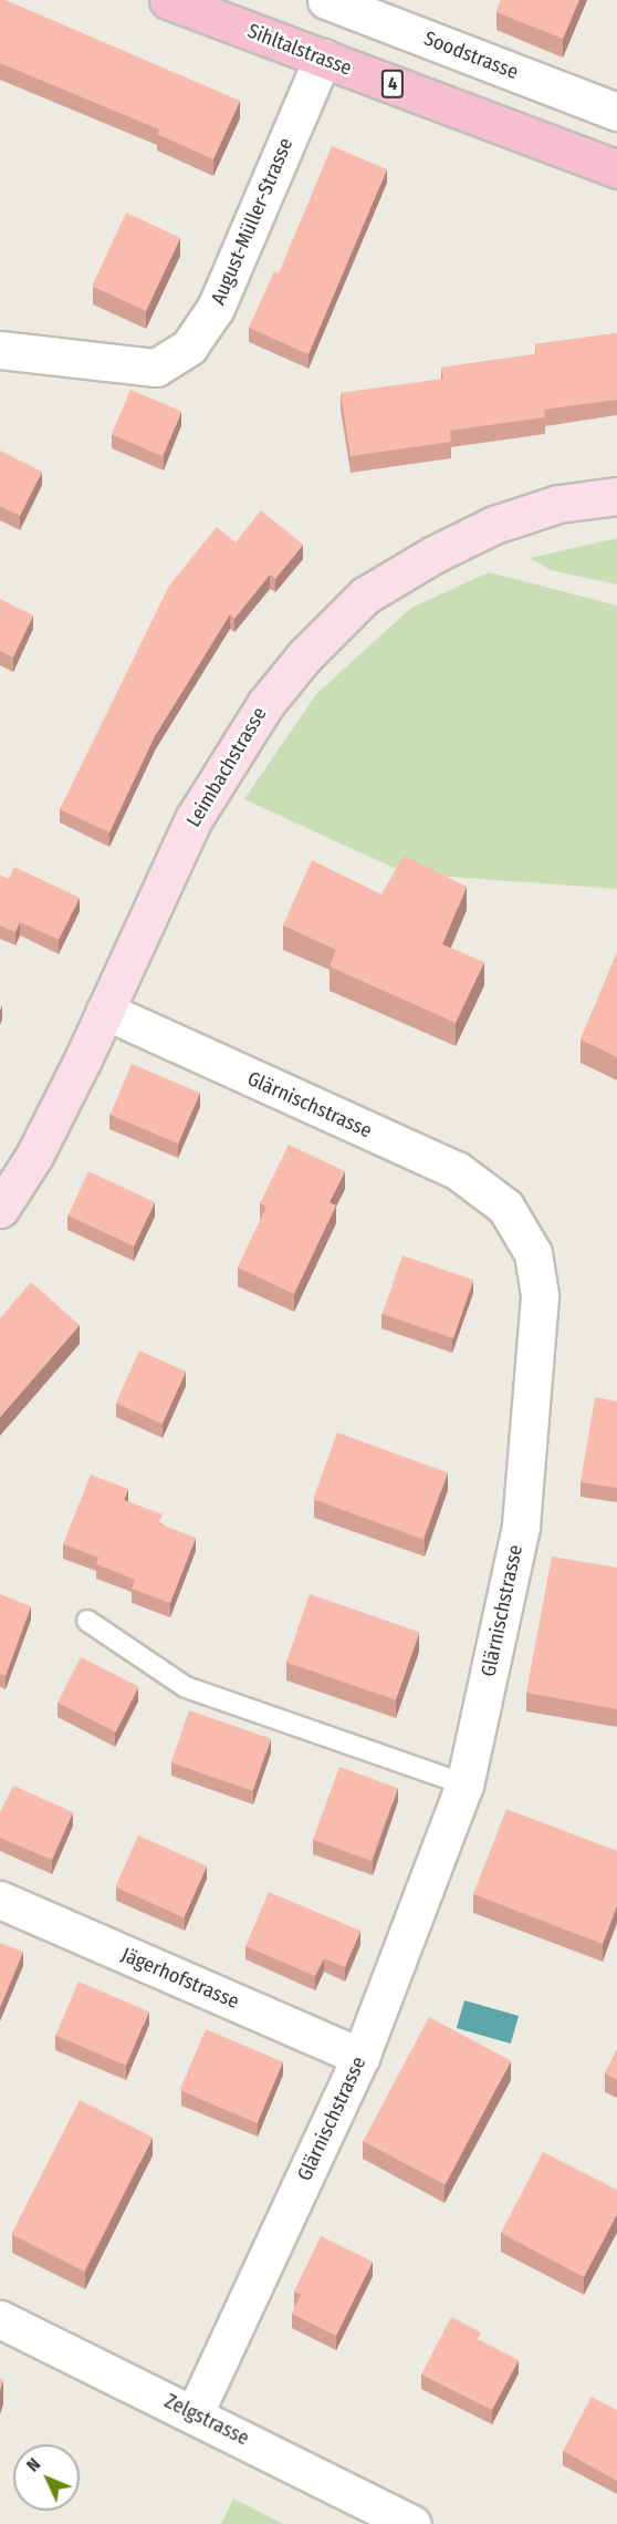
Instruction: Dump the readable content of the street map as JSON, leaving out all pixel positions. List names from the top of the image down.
{
  "streets": {
    "main road": ["Sihltalstrasse", "4"],
    "street": [
      "Soodstrasse",
      "August-Müller-Strasse",
      "Leimbachstrasse",
      "Glärnischstrasse",
      "Jägerhofstrasse",
      "Zelgstrasse"
    ]
  },
  "crossings": [
    ["Sihltalstrasse", "August-Müller-Strasse"],
    ["Leimbachstrasse", "Glärnischstrasse"],
    ["Glärnischstrasse", "Jägerhofstrasse"],
    ["Glärnischstrasse", "Zelgstrasse"]
  ],
  "north": "top left"
}
